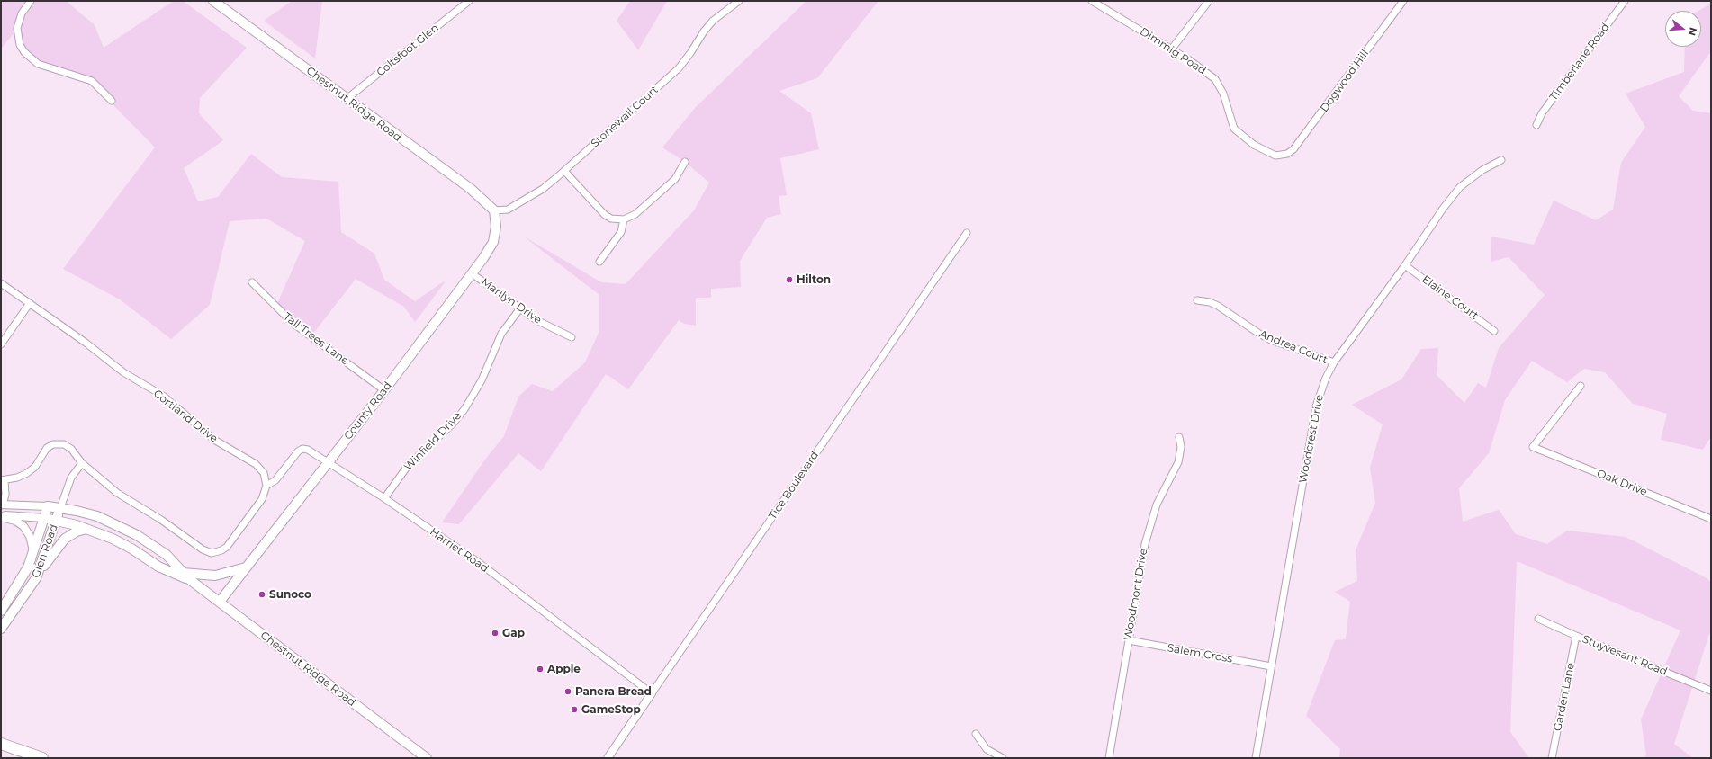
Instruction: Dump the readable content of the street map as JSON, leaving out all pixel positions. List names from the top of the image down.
{
  "streets": {
    "main road": ["Chestnut Ridge Road", "County Road", "Glen Road"],
    "street": [
      "Coltsfoot Glen",
      "Dimmig Road",
      "Timberlane Road",
      "Dogwood Hill",
      "Stonewall Court",
      "Elaine Court",
      "Marilyn Drive",
      "Tall Trees Lane",
      "Andrea Court",
      "Cortland Drive",
      "Woodcrest Drive",
      "Winfield Drive",
      "Oak Drive",
      "Tice Boulevard",
      "Harriet Road",
      "Woodmont Drive",
      "Salem Cross",
      "Stuyvesant Road",
      "Garden Lane"
    ]
  },
  "crossings": [
    ["Coltsfoot Glen", "Chestnut Ridge Road"],
    ["Dimmig Road", "Dogwood Hill"],
    ["Chestnut Ridge Road", "Stonewall Court"],
    ["Chestnut Ridge Road", "County Road"],
    ["Chestnut Ridge Road", "Glen Road"],
    ["Stonewall Court", "County Road"],
    ["Elaine Court", "Woodcrest Drive"],
    ["Marilyn Drive", "County Road"],
    ["Marilyn Drive", "Winfield Drive"],
    ["Tall Trees Lane", "County Road"],
    ["Andrea Court", "Woodcrest Drive"],
    ["County Road", "Harriet Road"],
    ["Cortland Drive", "Harriet Road"],
    ["Woodcrest Drive", "Salem Cross"],
    ["Winfield Drive", "Harriet Road"],
    ["Tice Boulevard", "Harriet Road"],
    ["Woodmont Drive", "Salem Cross"],
    ["Stuyvesant Road", "Garden Lane"]
  ],
  "places": [
    "Hilton",
    "Sunoco",
    "Gap",
    "Apple",
    "Panera Bread",
    "GameStop"
  ],
  "north": "right"
}
